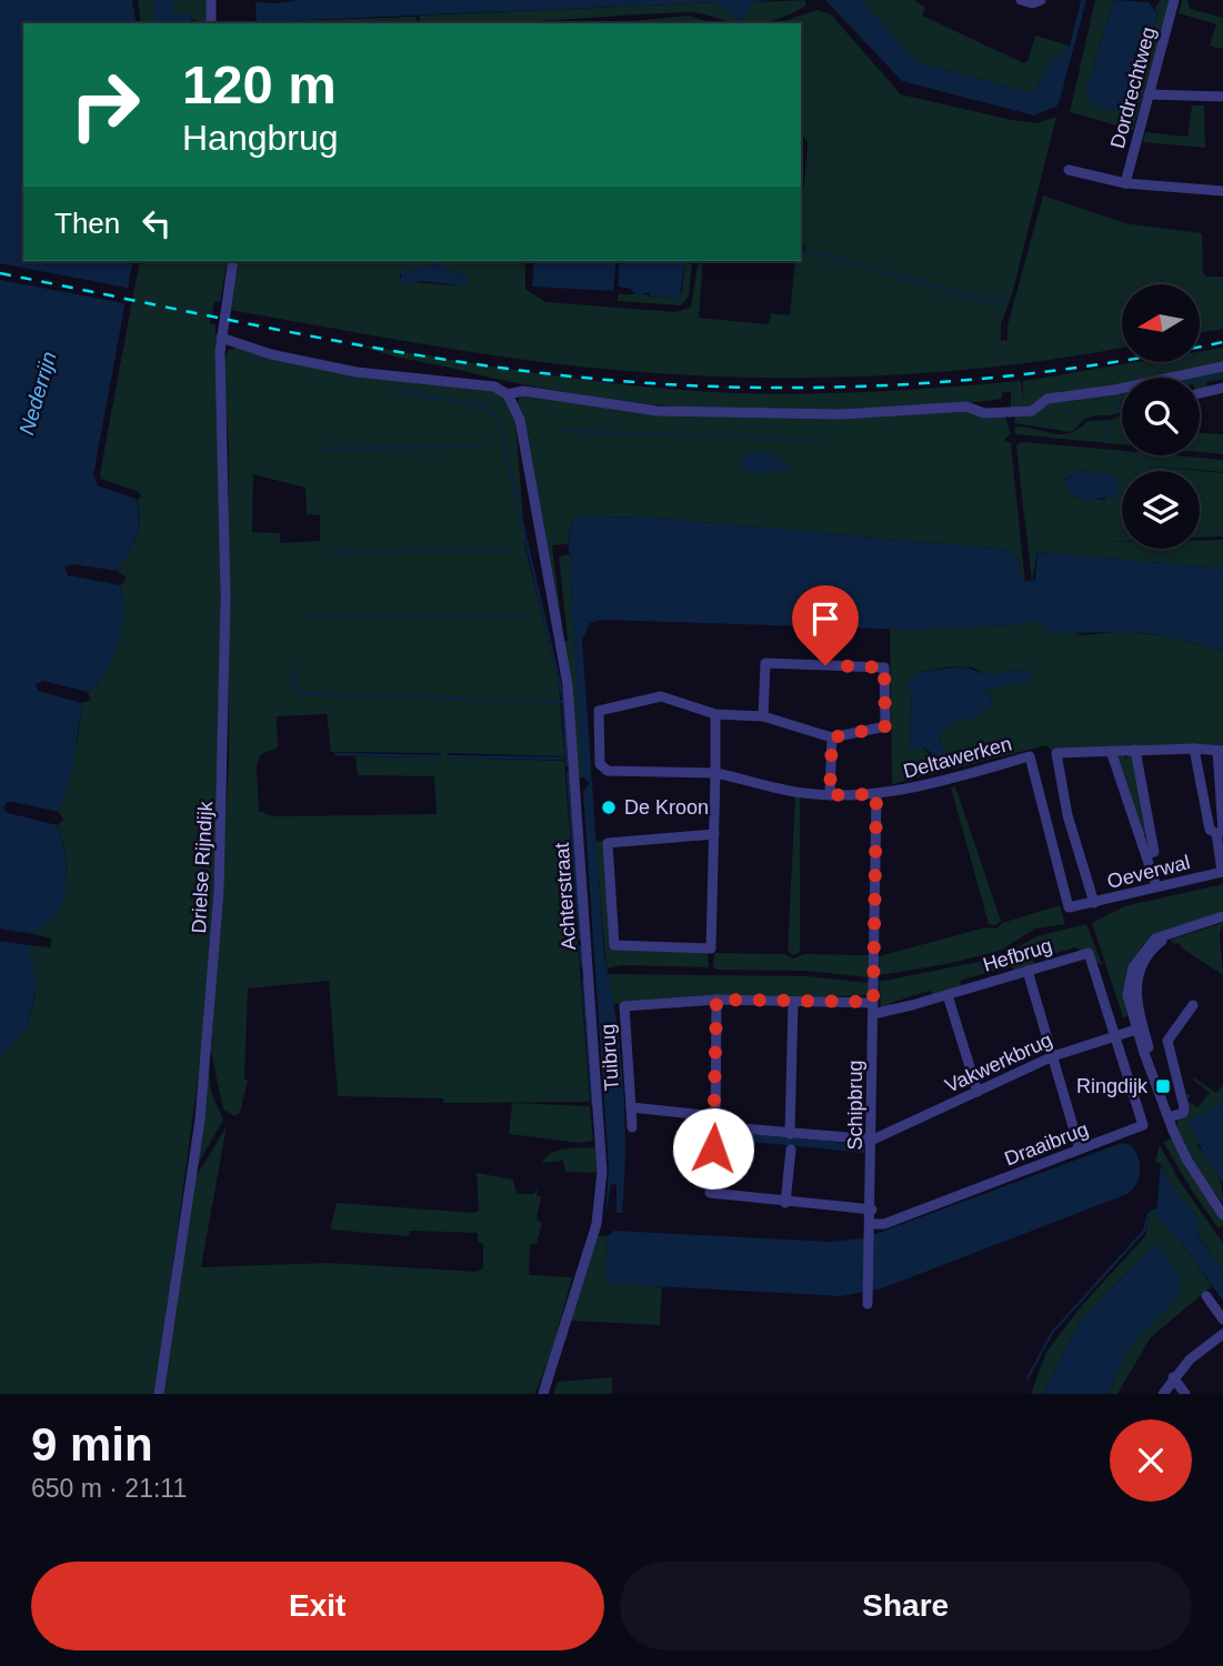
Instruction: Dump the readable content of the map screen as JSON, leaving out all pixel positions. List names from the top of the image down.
{
  "streets": {
    "street": [
      "Dordrechtweg",
      "Deltawerken",
      "Drielse Rijndijk",
      "Oeverwal",
      "Achterstraat",
      "Hefbrug",
      "Tuibrug",
      "Vakwerkbrug",
      "Schipbrug",
      "Draaibrug"
    ]
  },
  "crossings": [
    ["Deltawerken", "Oeverwal"],
    ["Deltawerken", "Schipbrug"],
    ["Hefbrug", "Tuibrug"],
    ["Hefbrug", "Vakwerkbrug"],
    ["Hefbrug", "Schipbrug"],
    ["Hefbrug", "Draaibrug"],
    ["Tuibrug", "Vakwerkbrug"],
    ["Tuibrug", "Schipbrug"],
    ["Vakwerkbrug", "Schipbrug"],
    ["Vakwerkbrug", "Draaibrug"],
    ["Schipbrug", "Draaibrug"]
  ],
  "water": ["Nederrijn"],
  "places": {
    "other": ["De Kroon"],
    "transit": ["Ringdijk"]
  },
  "north": "left",
  "page": {
    "turn": ["120 m", "Hangbrug"],
    "then": "Then",
    "heading": ["9 min", "650 m · 21:11"],
    "buttons": ["Exit", "Share"]
  }
}
